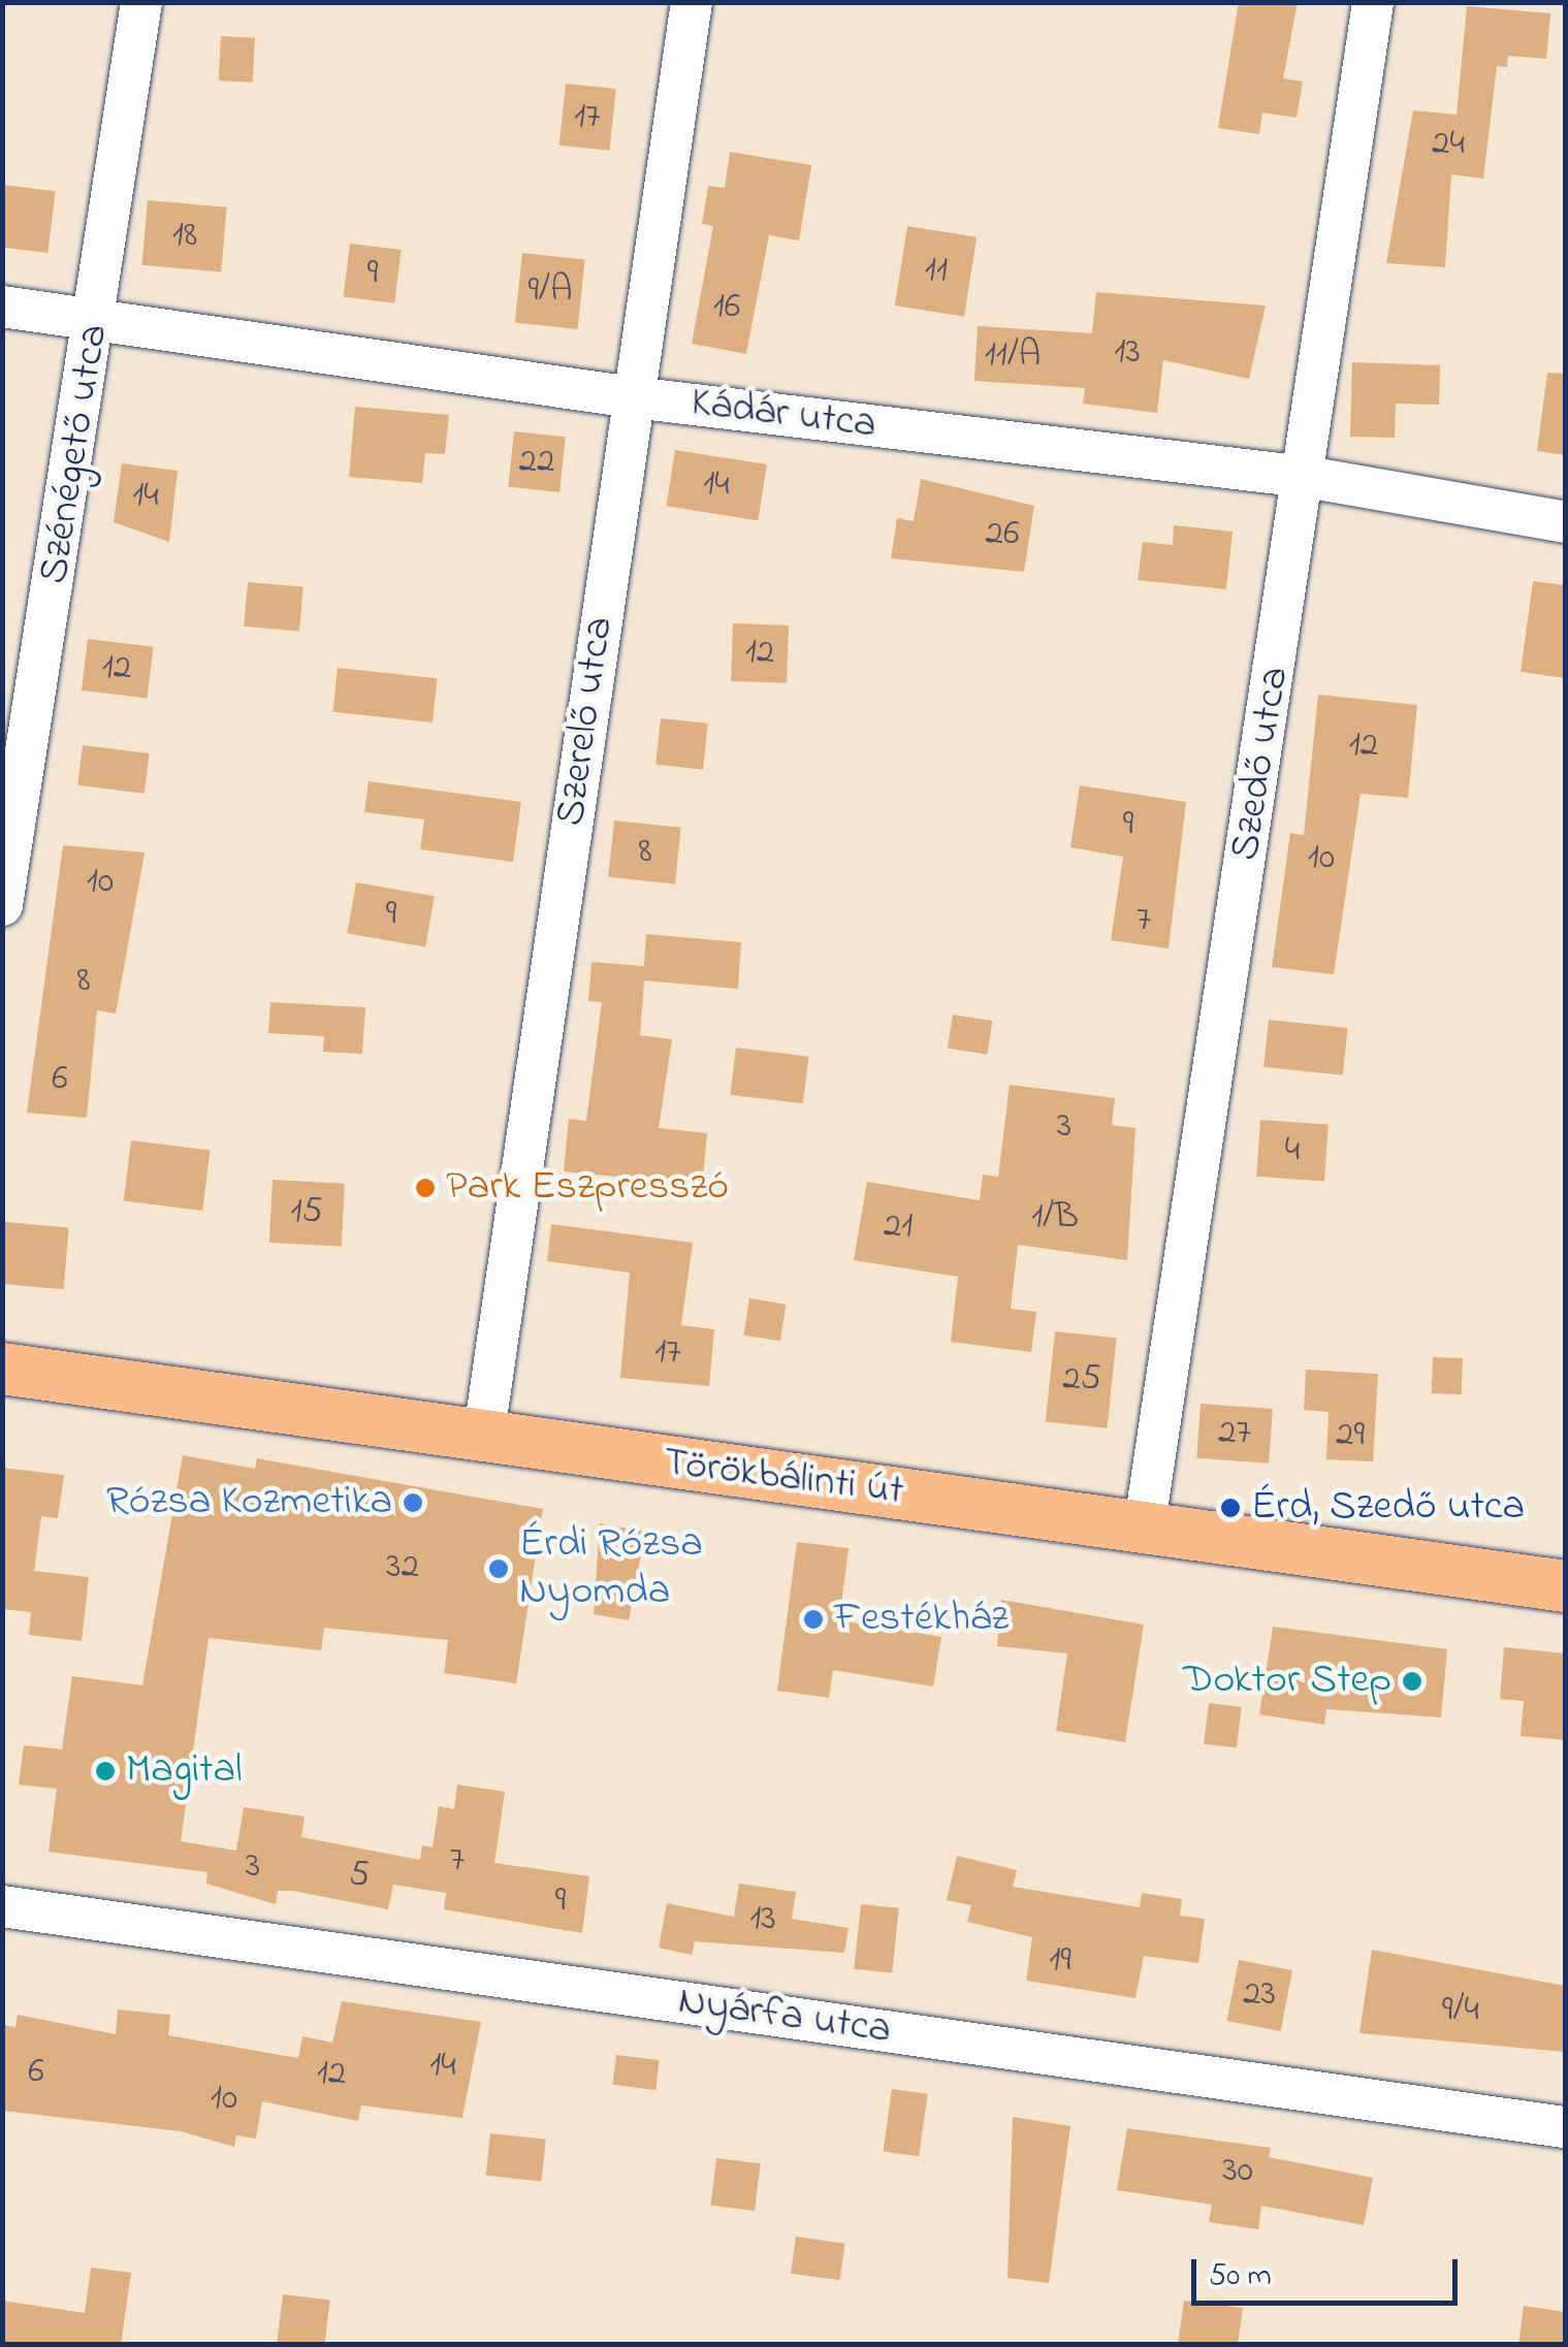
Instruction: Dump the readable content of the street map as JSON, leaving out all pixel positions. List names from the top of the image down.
{
  "streets": {
    "main road": ["Törökbálinti út"],
    "street": [
      "Kádár utca",
      "Szénégető utca",
      "Szerelő utca",
      "Szedő utca",
      "Nyárfa utca"
    ]
  },
  "crossings": [
    ["Kádár utca", "Szénégető utca"],
    ["Kádár utca", "Szerelő utca"],
    ["Kádár utca", "Szedő utca"],
    ["Szerelő utca", "Törökbálinti út"],
    ["Szedő utca", "Törökbálinti út"]
  ],
  "places": [
    "Park Eszpresszó",
    "Rózsa Kozmetika",
    "Érd, Szedő utca",
    "Érdi Rózsa Nyomda",
    "Festékház",
    "Doktor Step",
    "Magital"
  ],
  "house_numbers": [
    "17",
    "24",
    "18",
    "11",
    "9",
    "9/A",
    "16",
    "13",
    "11/A",
    "22",
    "14",
    "14",
    "26",
    "12",
    "12",
    "12",
    "9",
    "8",
    "10",
    "10",
    "9",
    "7",
    "8",
    "6",
    "3",
    "4",
    "15",
    "1/B",
    "21",
    "17",
    "25",
    "27",
    "29",
    "32",
    "7",
    "3",
    "5",
    "9",
    "13",
    "19",
    "23",
    "9/4",
    "14",
    "6",
    "12",
    "10",
    "30"
  ],
  "scale_bar": "50 m"
}
